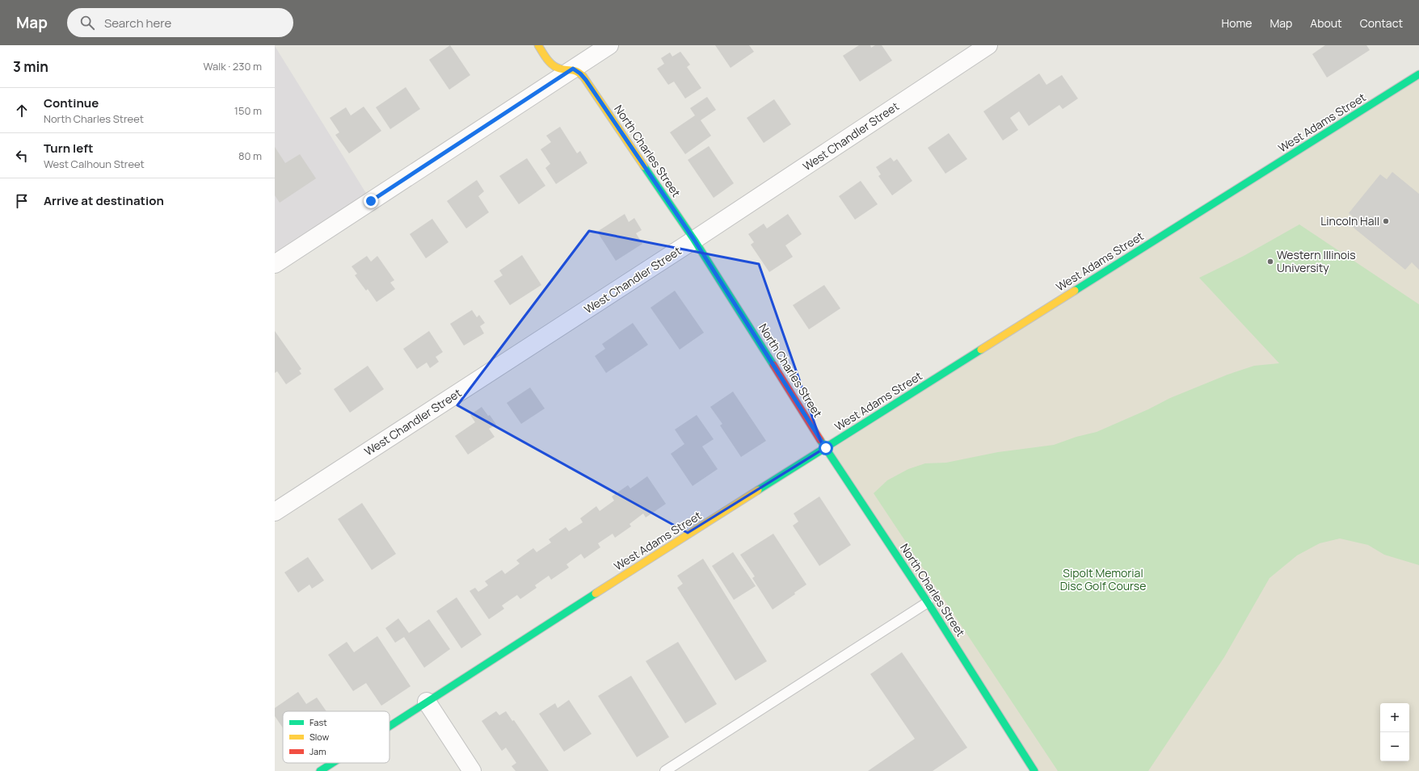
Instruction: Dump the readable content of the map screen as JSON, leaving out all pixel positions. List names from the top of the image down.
{
  "streets": {
    "street": ["West Adams Street", "West Chandler Street", "North Charles Street"]
  },
  "crossings": [
    ["West Adams Street", "North Charles Street"],
    ["West Chandler Street", "North Charles Street"]
  ],
  "parks": ["Sipolt Memorial Disc Golf Course"],
  "places": ["Lincoln Hall", "Western Illinois University"],
  "legend": ["Fast", "Slow", "Jam"],
  "page": {
    "header": "Map",
    "search": "Search here",
    "nav": [
      "Home",
      "Map",
      "About",
      "Contact"
    ],
    "heading": ["3 min", "Walk · 230 m"],
    "list": [
      ["Continue", "North Charles Street", "150 m"],
      ["Turn left", "West Calhoun Street", "80 m"],
      "Arrive at destination"
    ],
    "map_buttons": ["+", "−"]
  }
}
